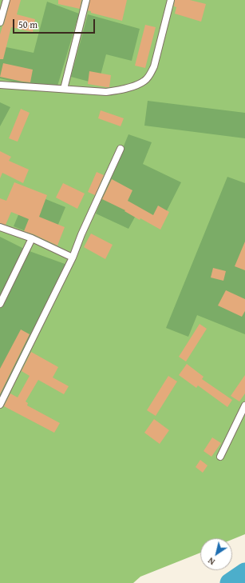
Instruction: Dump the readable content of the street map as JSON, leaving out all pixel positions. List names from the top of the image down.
{
  "scale_bar": "50 m",
  "north": "bottom left"
}
